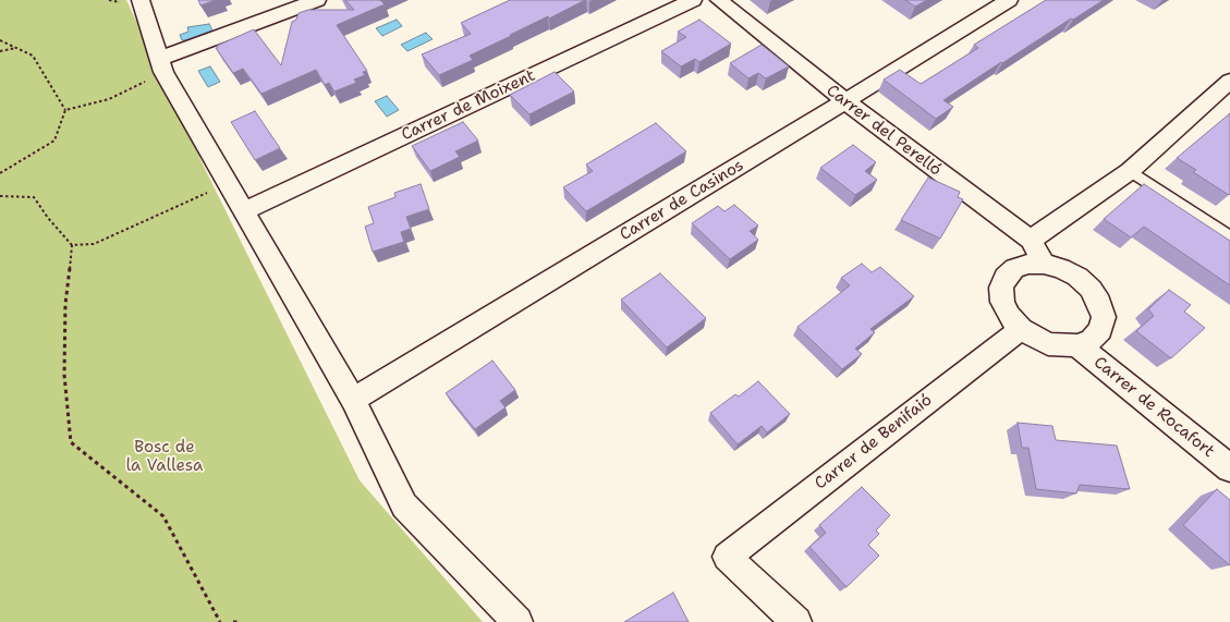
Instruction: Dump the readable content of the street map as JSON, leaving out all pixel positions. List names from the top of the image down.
{
  "streets": {
    "street": [
      "Carrer de Moixent",
      "Carrer del Perelló",
      "Carrer de Casinos",
      "Carrer de Rocafort",
      "Carrer de Benifaió"
    ]
  },
  "crossings": [
    ["Carrer del Perelló", "Carrer de Casinos"],
    ["Carrer del Perelló", "Carrer de Rocafort"],
    ["Carrer del Perelló", "Carrer de Benifaió"],
    ["Carrer de Rocafort", "Carrer de Benifaió"]
  ],
  "parks": ["Bosc de la Vallesa"]
}
